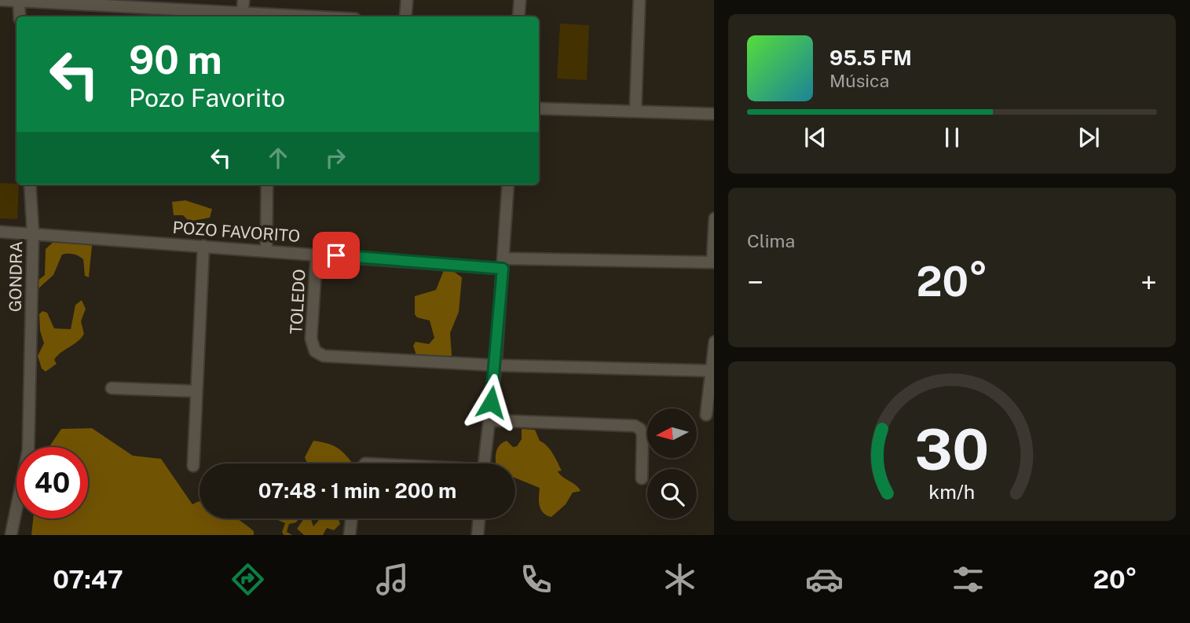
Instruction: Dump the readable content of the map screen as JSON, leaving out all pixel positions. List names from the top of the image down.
{
  "streets": {
    "street": ["POZO FAVORITO", "GONDRA", "TOLEDO"]
  },
  "crossings": [
    ["POZO FAVORITO", "GONDRA"],
    ["POZO FAVORITO", "TOLEDO"]
  ],
  "north": "left",
  "page": {
    "turn": ["90 m", "Pozo Favorito"],
    "song": ["95.5 FM", "Música"],
    "tile": "Clima",
    "heat": ["−", "20°", "+"],
    "limit": "40",
    "trip": "07:48 · 1 min · 200 m",
    "tabs": ["07:47", "20°"],
    "gauge": ["30", "km/h"]
  }
}
